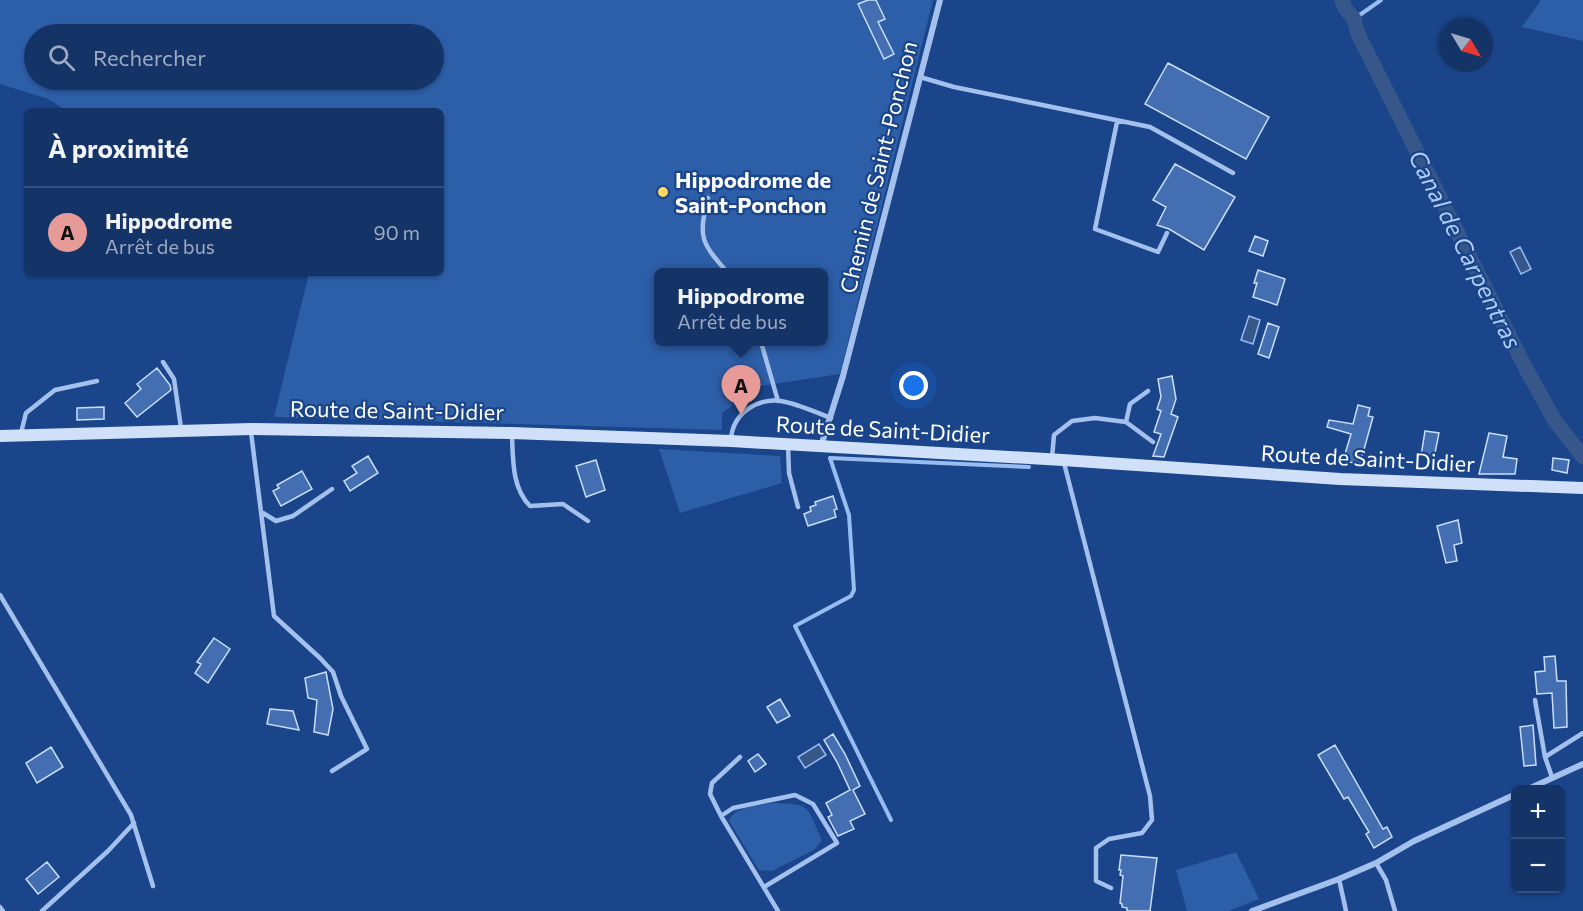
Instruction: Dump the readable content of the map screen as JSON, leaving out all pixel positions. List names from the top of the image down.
{
  "streets": {
    "main road": ["Route de Saint-Didier"],
    "street": ["Chemin de Saint-Ponchon"]
  },
  "crossings": [
    ["Chemin de Saint-Ponchon", "Route de Saint-Didier"]
  ],
  "water": ["Canal de Carpentras"],
  "places": ["Hippodrome de Saint-Ponchon"],
  "north": "bottom right",
  "page": {
    "search": "Rechercher",
    "heading": "À proximité",
    "list": [
      {
        "mark": "A",
        "name": "Hippodrome",
        "note": "Arrêt de bus",
        "value": "90 m"
      }
    ],
    "popup": ["Hippodrome", "Arrêt de bus"],
    "pins": "A",
    "map_buttons": ["+", "−"]
  }
}
